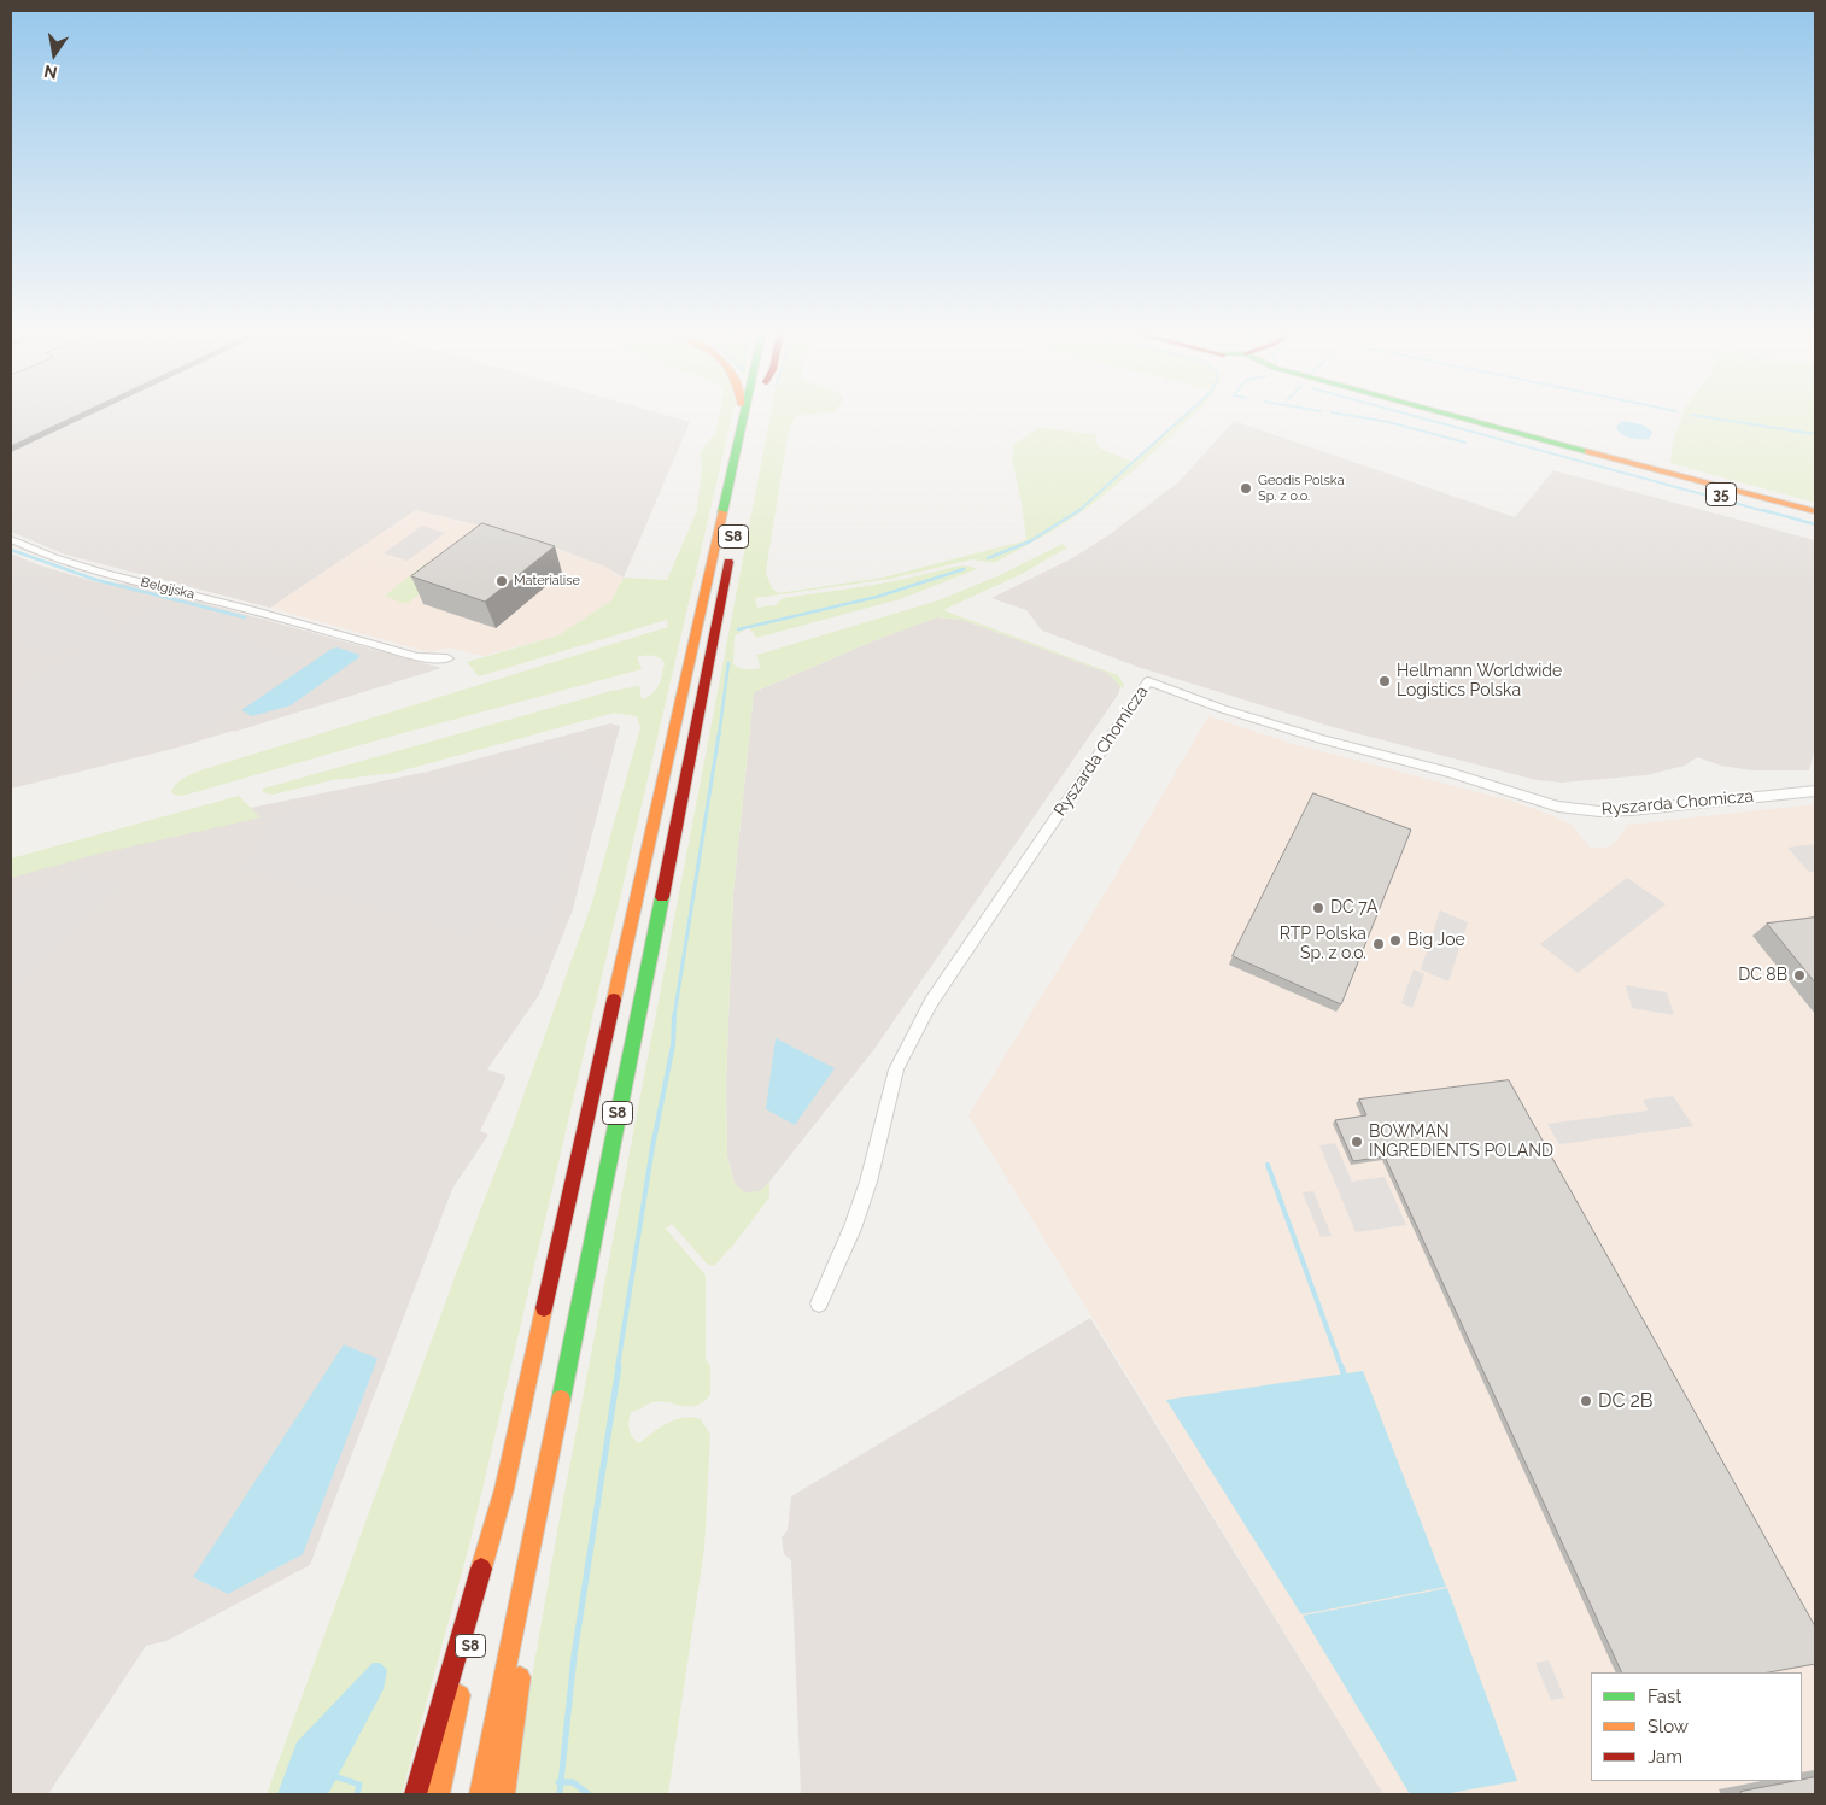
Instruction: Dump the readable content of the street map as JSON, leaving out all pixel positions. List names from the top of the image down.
{
  "streets": {
    "main road": ["35", "S8"],
    "street": ["Belgijska", "Ryszarda Chomicza"]
  },
  "places": [
    "Geodis Polska Sp. z o.o.",
    "Materialise",
    "Hellmann Worldwide Logistics Polska",
    "DC 7A",
    "Big Joe",
    "RTP Polska Sp. z o.o.",
    "DC 8B",
    "BOWMAN INGREDIENTS POLAND",
    "DC 2B"
  ],
  "legend": ["Fast", "Slow", "Jam"],
  "north": "bottom"
}
